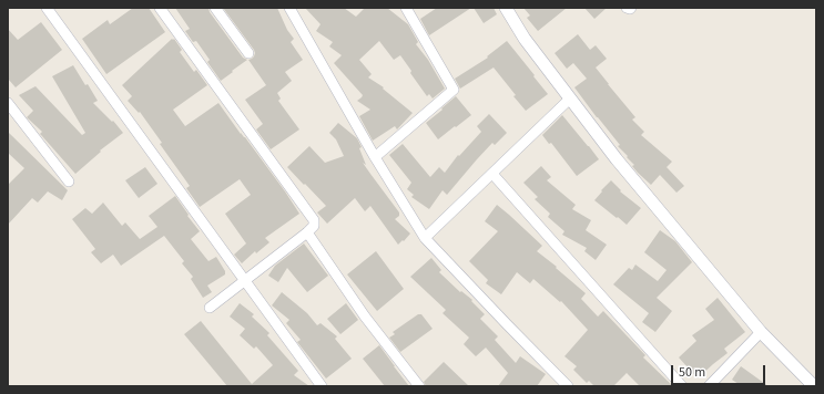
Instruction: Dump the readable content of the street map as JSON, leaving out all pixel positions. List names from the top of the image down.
{
  "scale_bar": "50 m"
}
